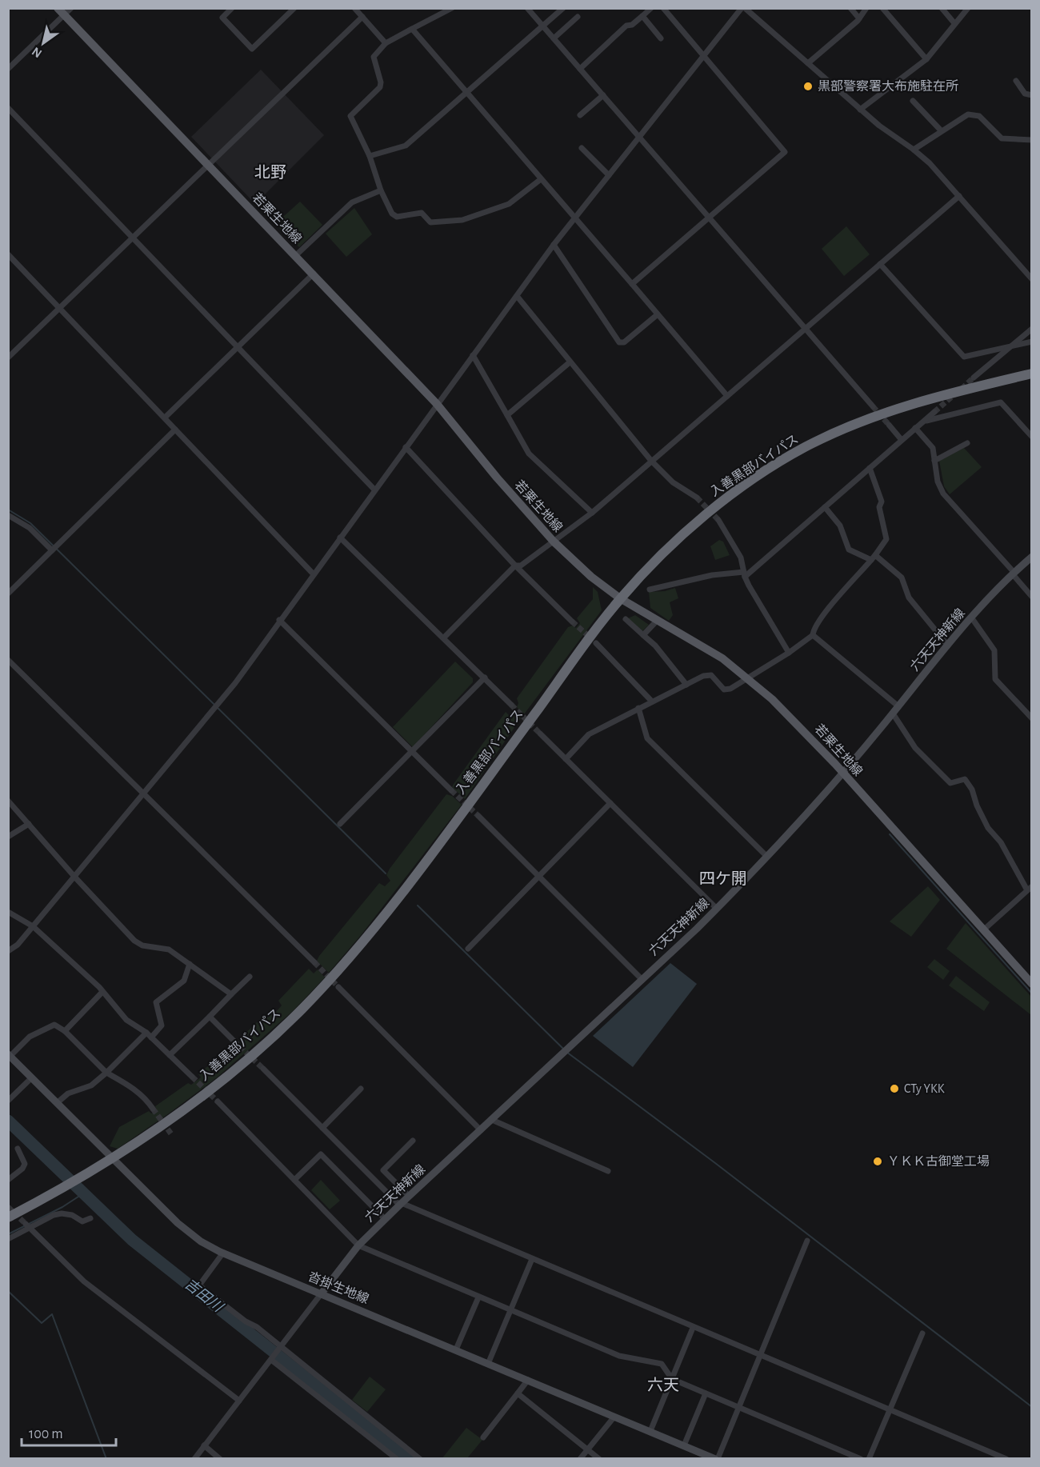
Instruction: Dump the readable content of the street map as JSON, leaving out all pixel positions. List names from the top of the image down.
{
  "streets": {
    "highway": ["入善黒部バイパス"],
    "main road": ["若栗生地線", "六天天神新線", "沓掛生地線"]
  },
  "crossings": [
    ["若栗生地線", "入善黒部バイパス"],
    ["若栗生地線", "六天天神新線"],
    ["入善黒部バイパス", "沓掛生地線"],
    ["六天天神新線", "沓掛生地線"]
  ],
  "districts": ["北野", "四ケ開", "六天"],
  "water": ["吉田川"],
  "places": ["黒部警察署大布施駐在所", "CTy YKK", "ＹＫＫ古御堂工場"],
  "scale_bar": "100 m",
  "north": "bottom left"
}
